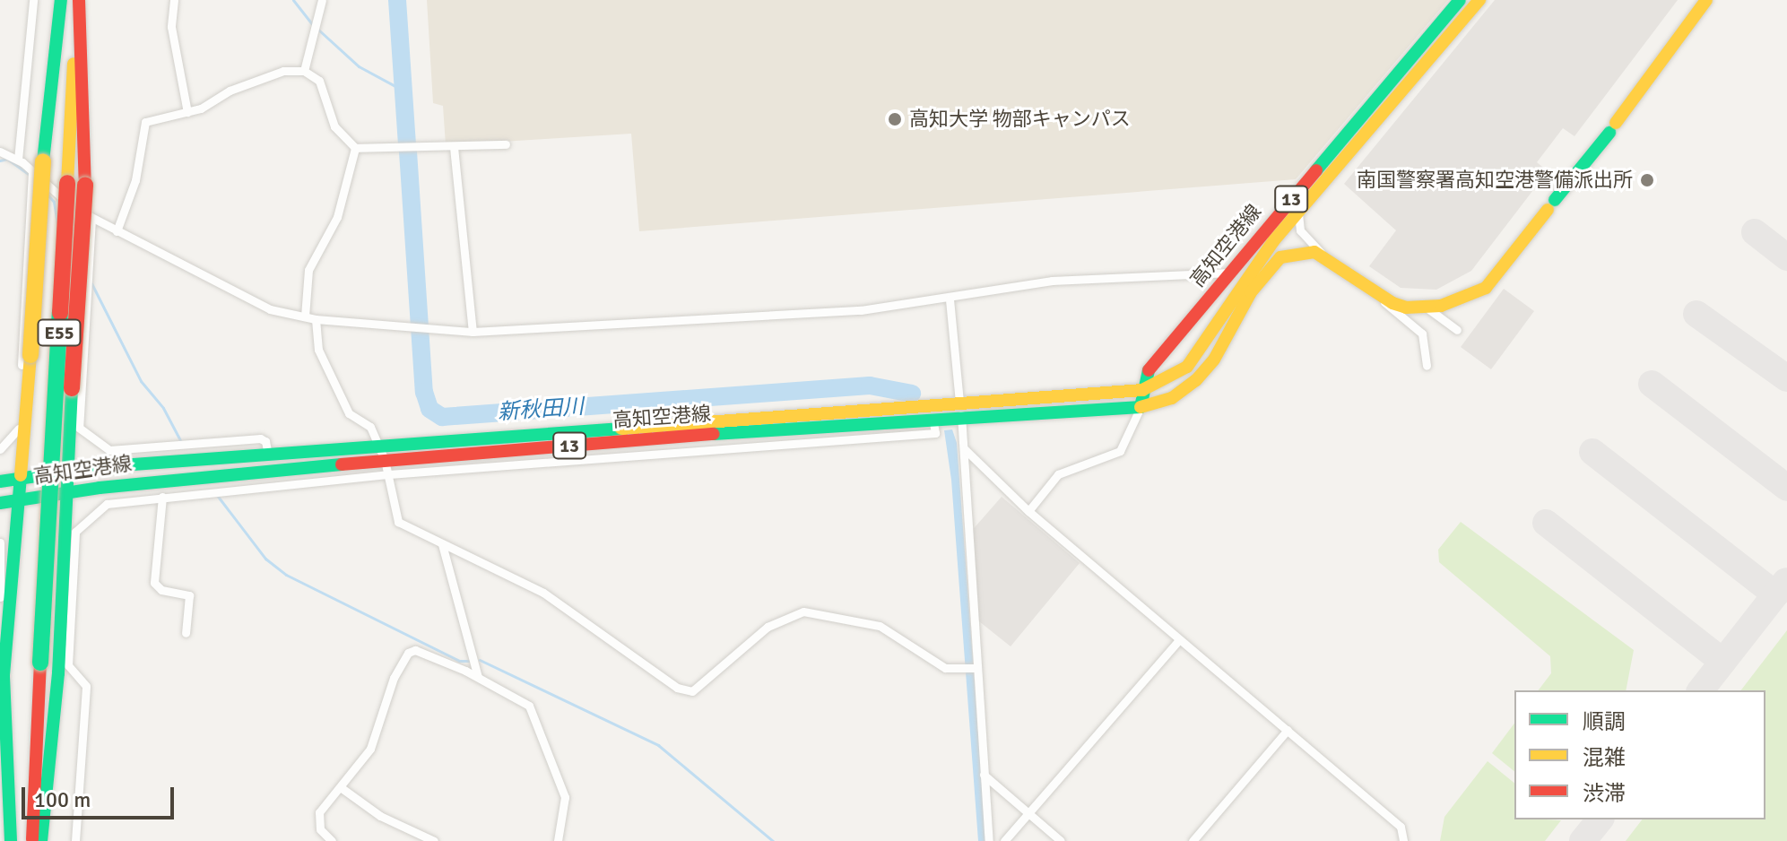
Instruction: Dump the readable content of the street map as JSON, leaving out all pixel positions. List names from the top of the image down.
{
  "streets": {
    "main road": ["13", "高知空港線", "E55"]
  },
  "water": ["新秋田川"],
  "places": ["高知大学 物部キャンパス", "南国警察署高知空港警備派出所"],
  "legend": ["順調", "混雑", "渋滞"],
  "scale_bar": "100 m"
}
